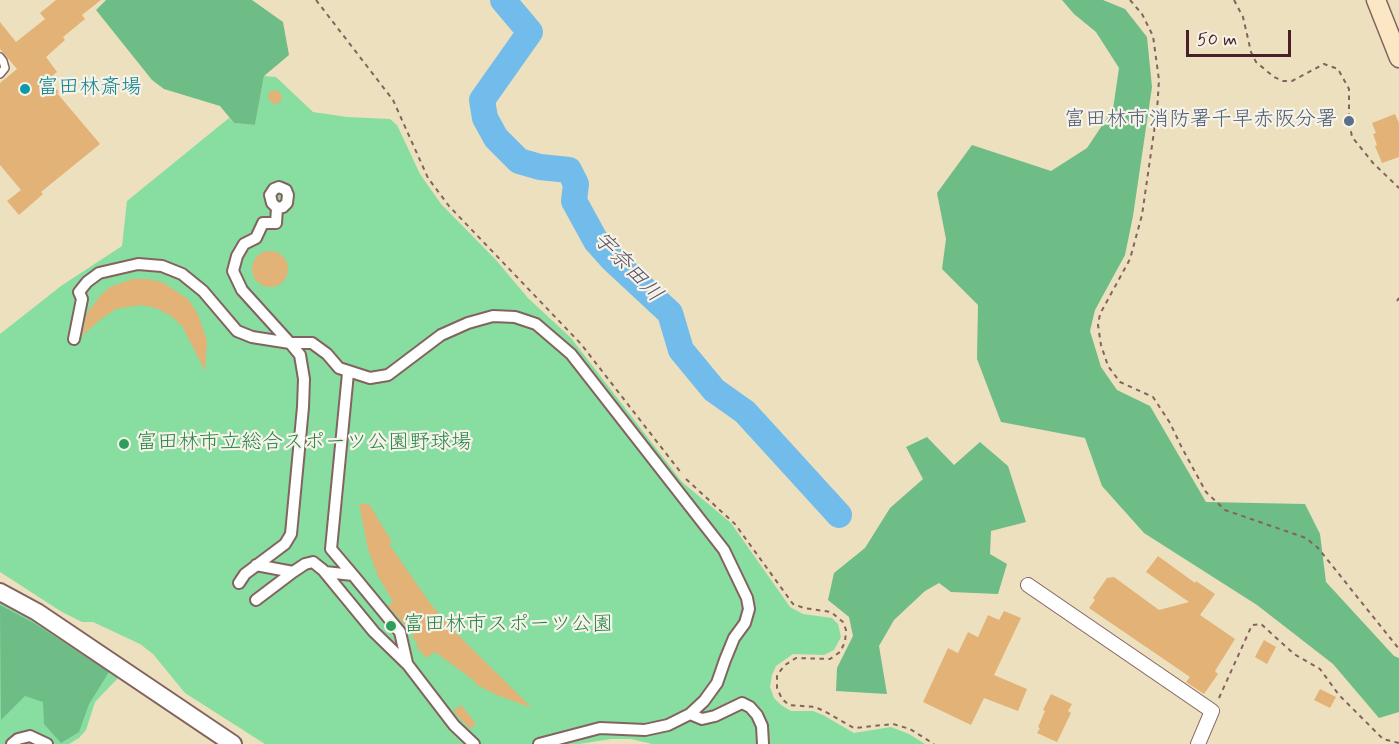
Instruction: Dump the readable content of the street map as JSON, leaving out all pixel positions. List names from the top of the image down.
{
  "water": ["宇奈田川"],
  "places": [
    "富田林斎場",
    "富田林市消防署千早赤阪分署",
    "富田林市立総合スポーツ公園野球場",
    "富田林市スポーツ公園"
  ],
  "scale_bar": "50 m"
}
